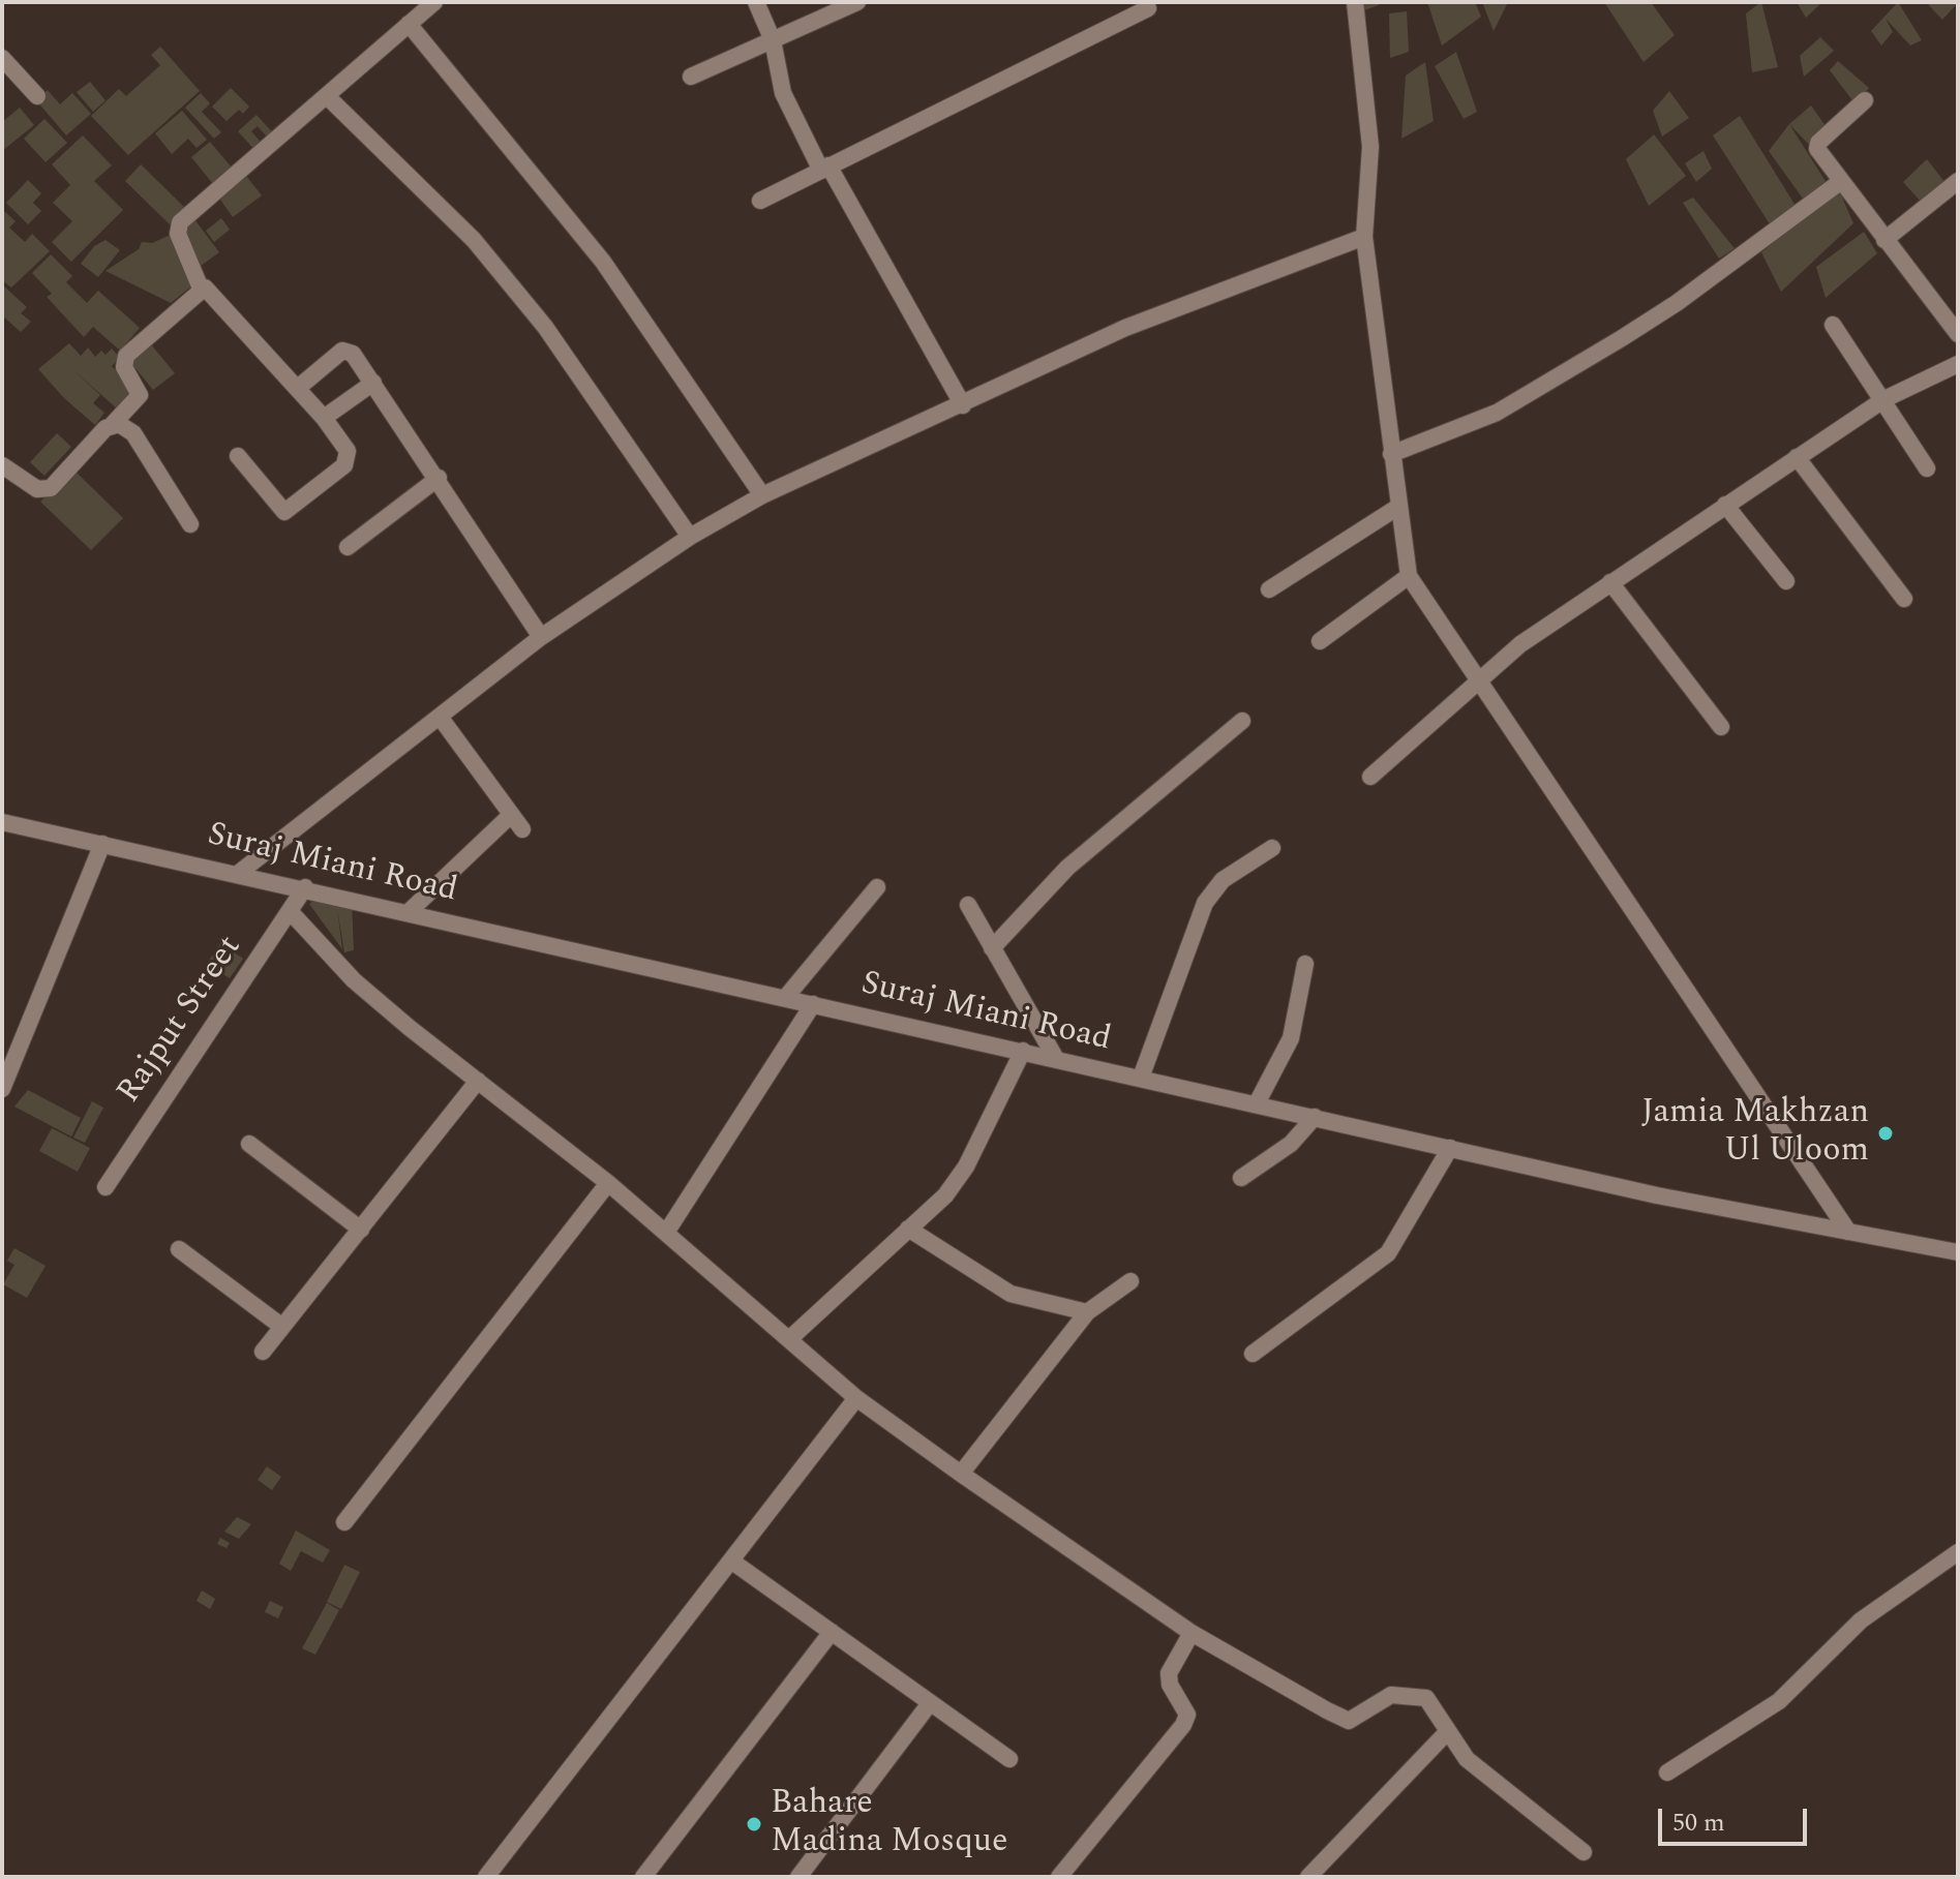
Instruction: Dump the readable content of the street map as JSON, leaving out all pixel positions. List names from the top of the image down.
{
  "streets": {
    "street": ["Suraj Miani Road", "Rajput Street"]
  },
  "crossings": [
    ["Suraj Miani Road", "Rajput Street"]
  ],
  "places": ["Jamia Makhzan Ul Uloom", "Bahare Madina Mosque"],
  "scale_bar": "50 m"
}
